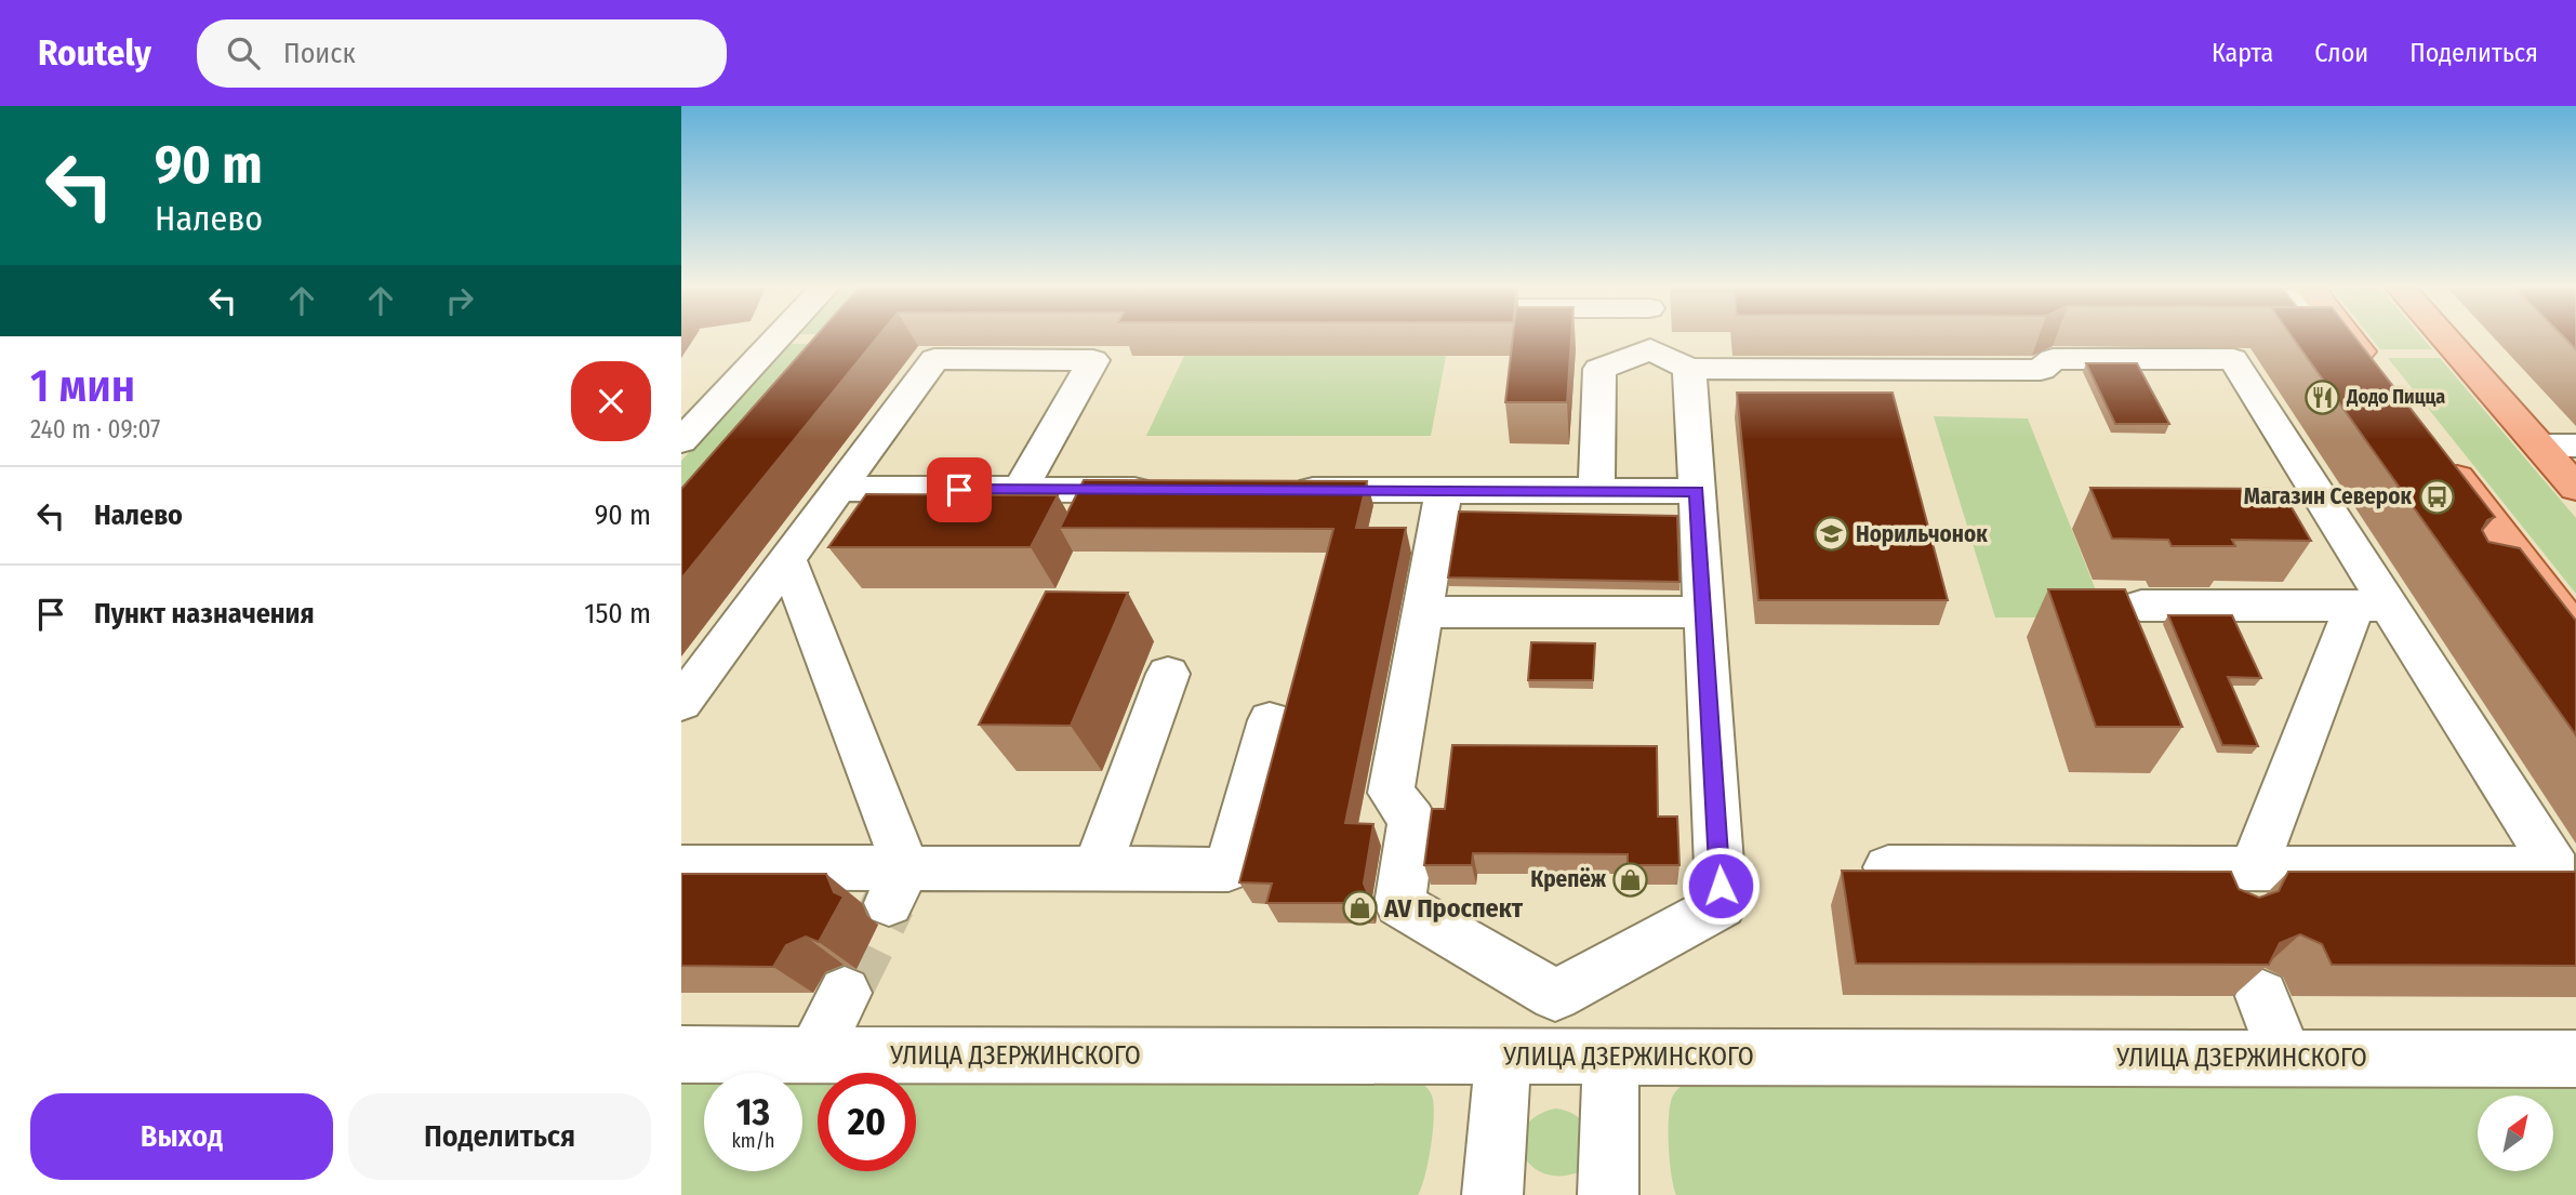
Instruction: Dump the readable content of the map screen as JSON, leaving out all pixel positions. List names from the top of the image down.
{
  "streets": {
    "street": ["УЛИЦА ДЗЕРЖИНСКОГО"]
  },
  "places": {
    "restaurant": ["Додо Пицца"],
    "bus stop": ["Магазин Северок"],
    "school or university": ["Норильчонок"],
    "shop": ["Крепёж", "AV Проспект"]
  },
  "north": "top right",
  "page": {
    "header": "Routely",
    "search": "Поиск",
    "nav": ["Карта", "Слои", "Поделиться"],
    "turn": ["90 m", "Налево"],
    "heading": ["1 мин", "240 m · 09:07"],
    "list": [
      {
        "name": "Налево",
        "value": "90 m"
      },
      {
        "name": "Пункт назначения",
        "value": "150 m"
      }
    ],
    "speed": "13 km/h",
    "limit": "20",
    "buttons": ["Выход", "Поделиться"]
  }
}
